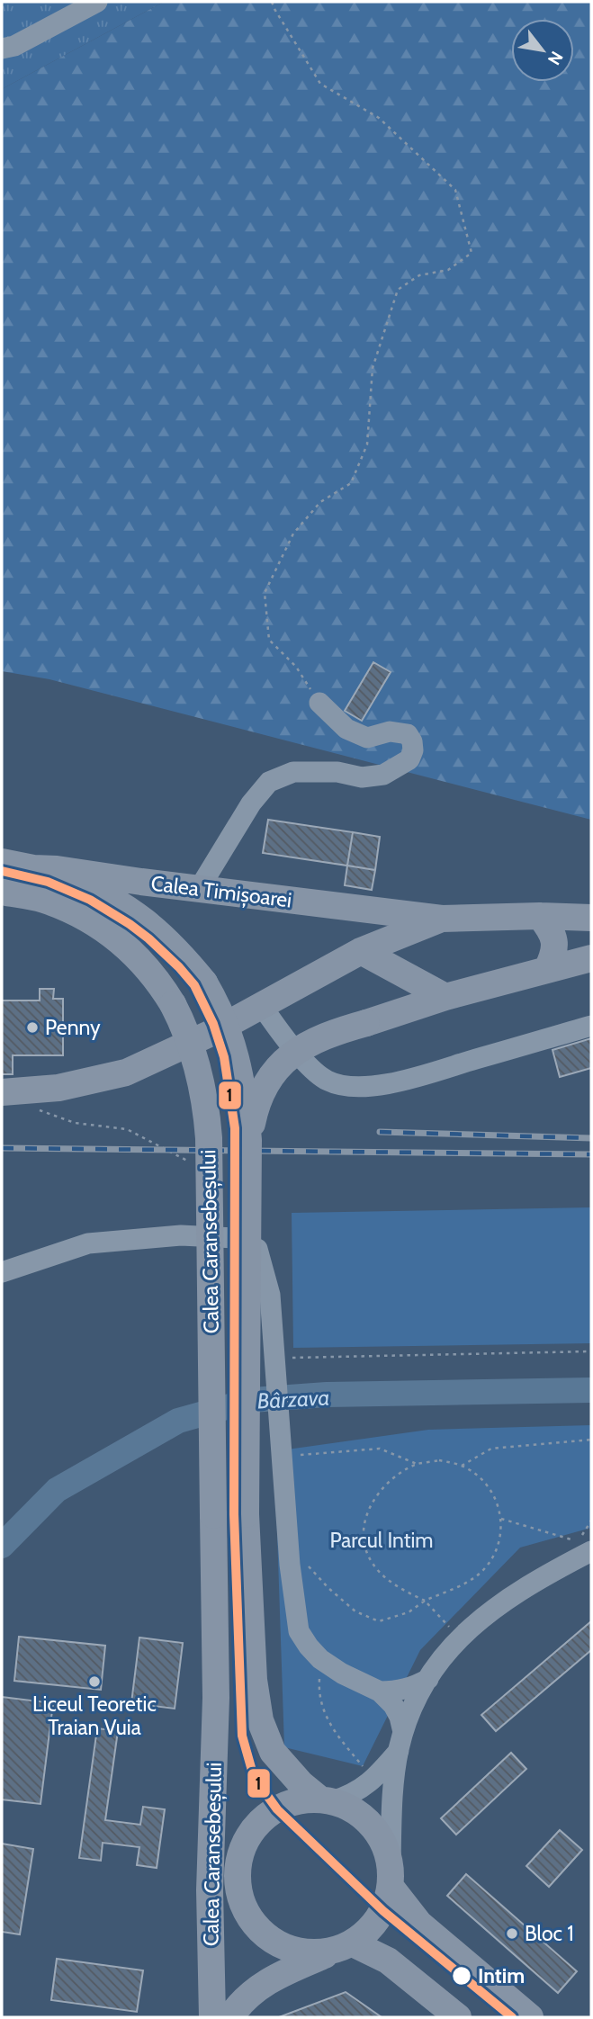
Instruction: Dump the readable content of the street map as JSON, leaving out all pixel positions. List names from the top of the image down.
{
  "streets": {
    "main road": ["Calea Timișoarei", "Calea Caransebeșului"]
  },
  "crossings": [
    ["Calea Timișoarei", "Calea Caransebeșului"]
  ],
  "water": ["Bârzava"],
  "parks": ["Parcul Intim"],
  "places": [
    "Penny",
    "Liceul Teoretic Traian Vuia",
    "Bloc 1",
    "Intim"
  ],
  "lines": ["tram line 1"],
  "north": "bottom right"
}
